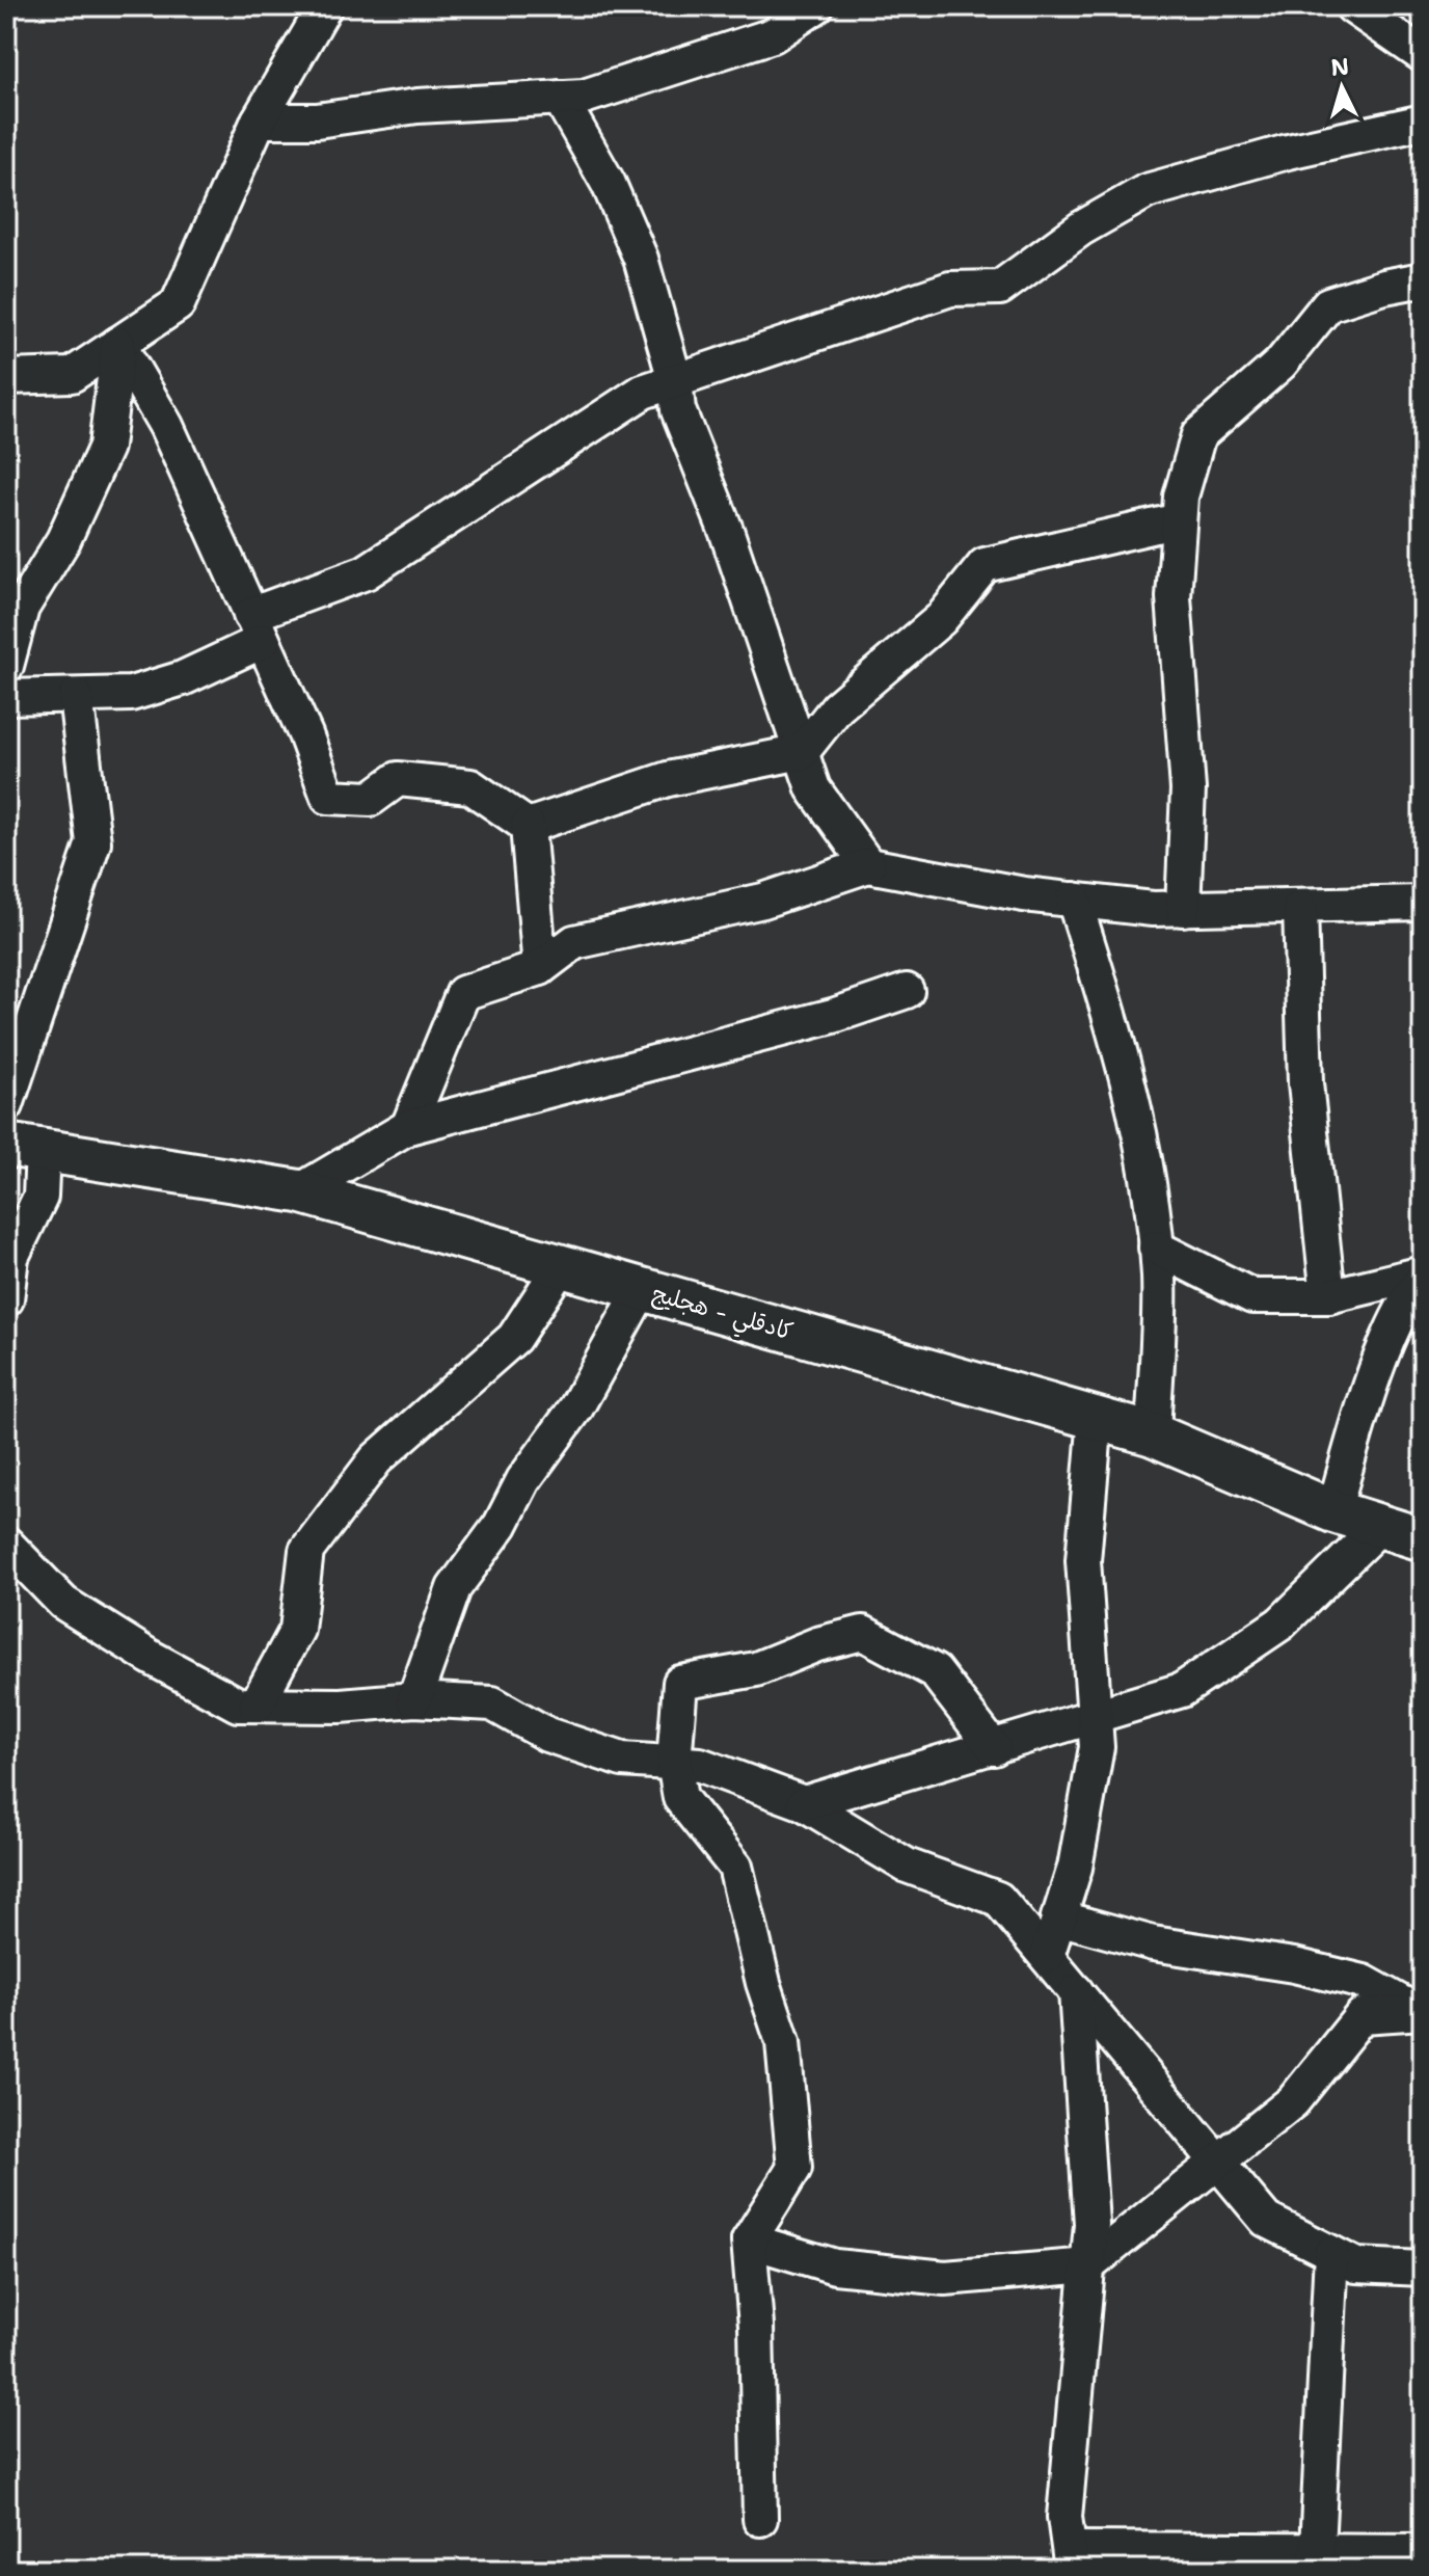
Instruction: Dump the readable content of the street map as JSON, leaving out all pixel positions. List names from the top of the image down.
{
  "streets": {
    "street": ["كادقلي - هجليج"]
  },
  "north": "top"
}
